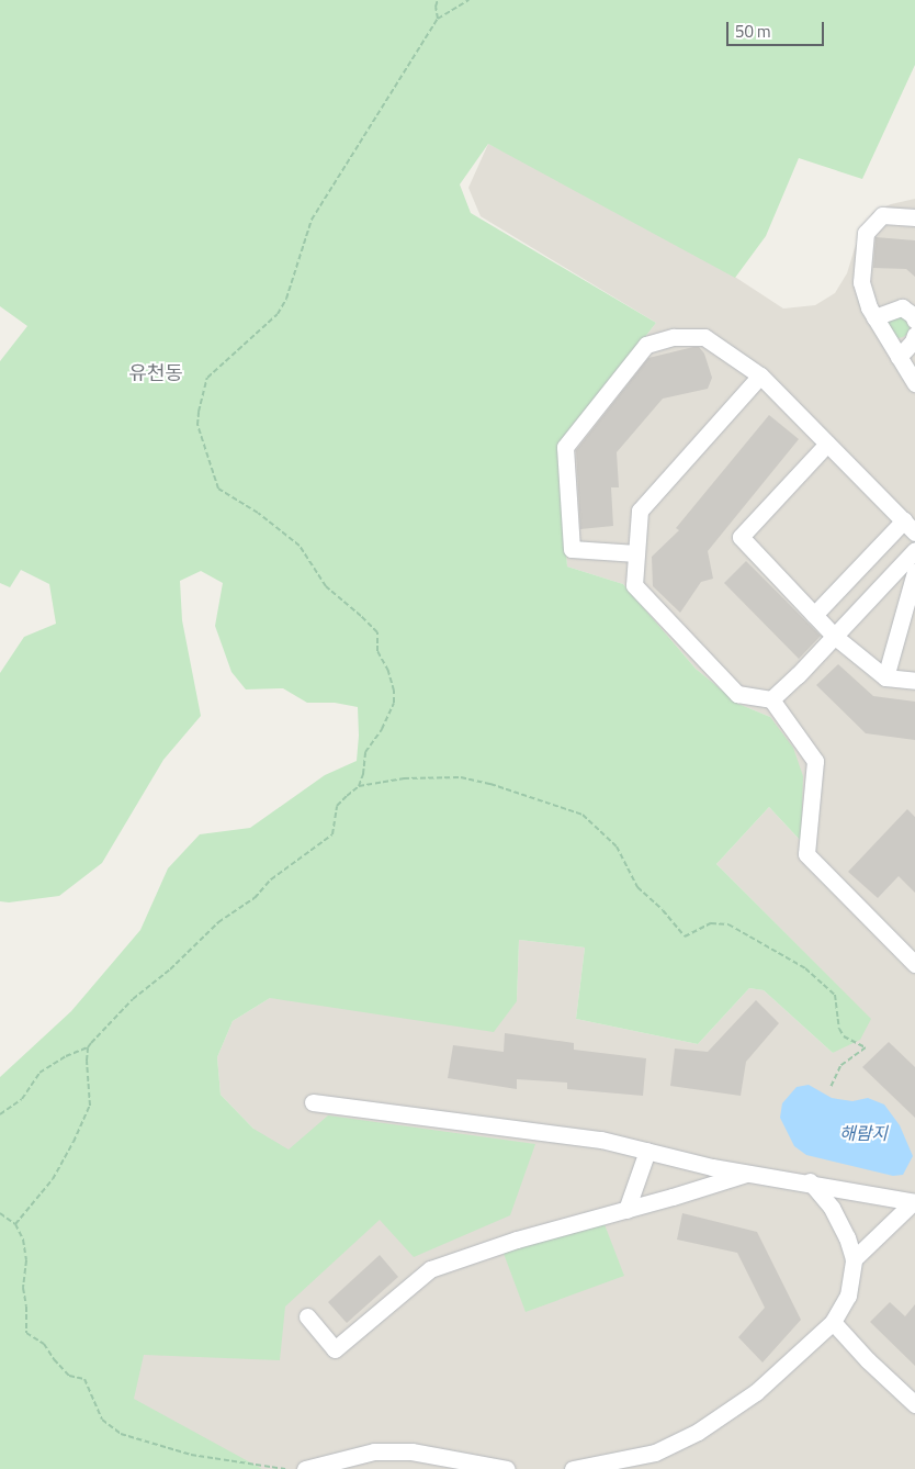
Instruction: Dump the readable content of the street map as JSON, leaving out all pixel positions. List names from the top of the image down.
{
  "districts": ["유천동"],
  "water": ["해람지"],
  "scale_bar": "50 m"
}
